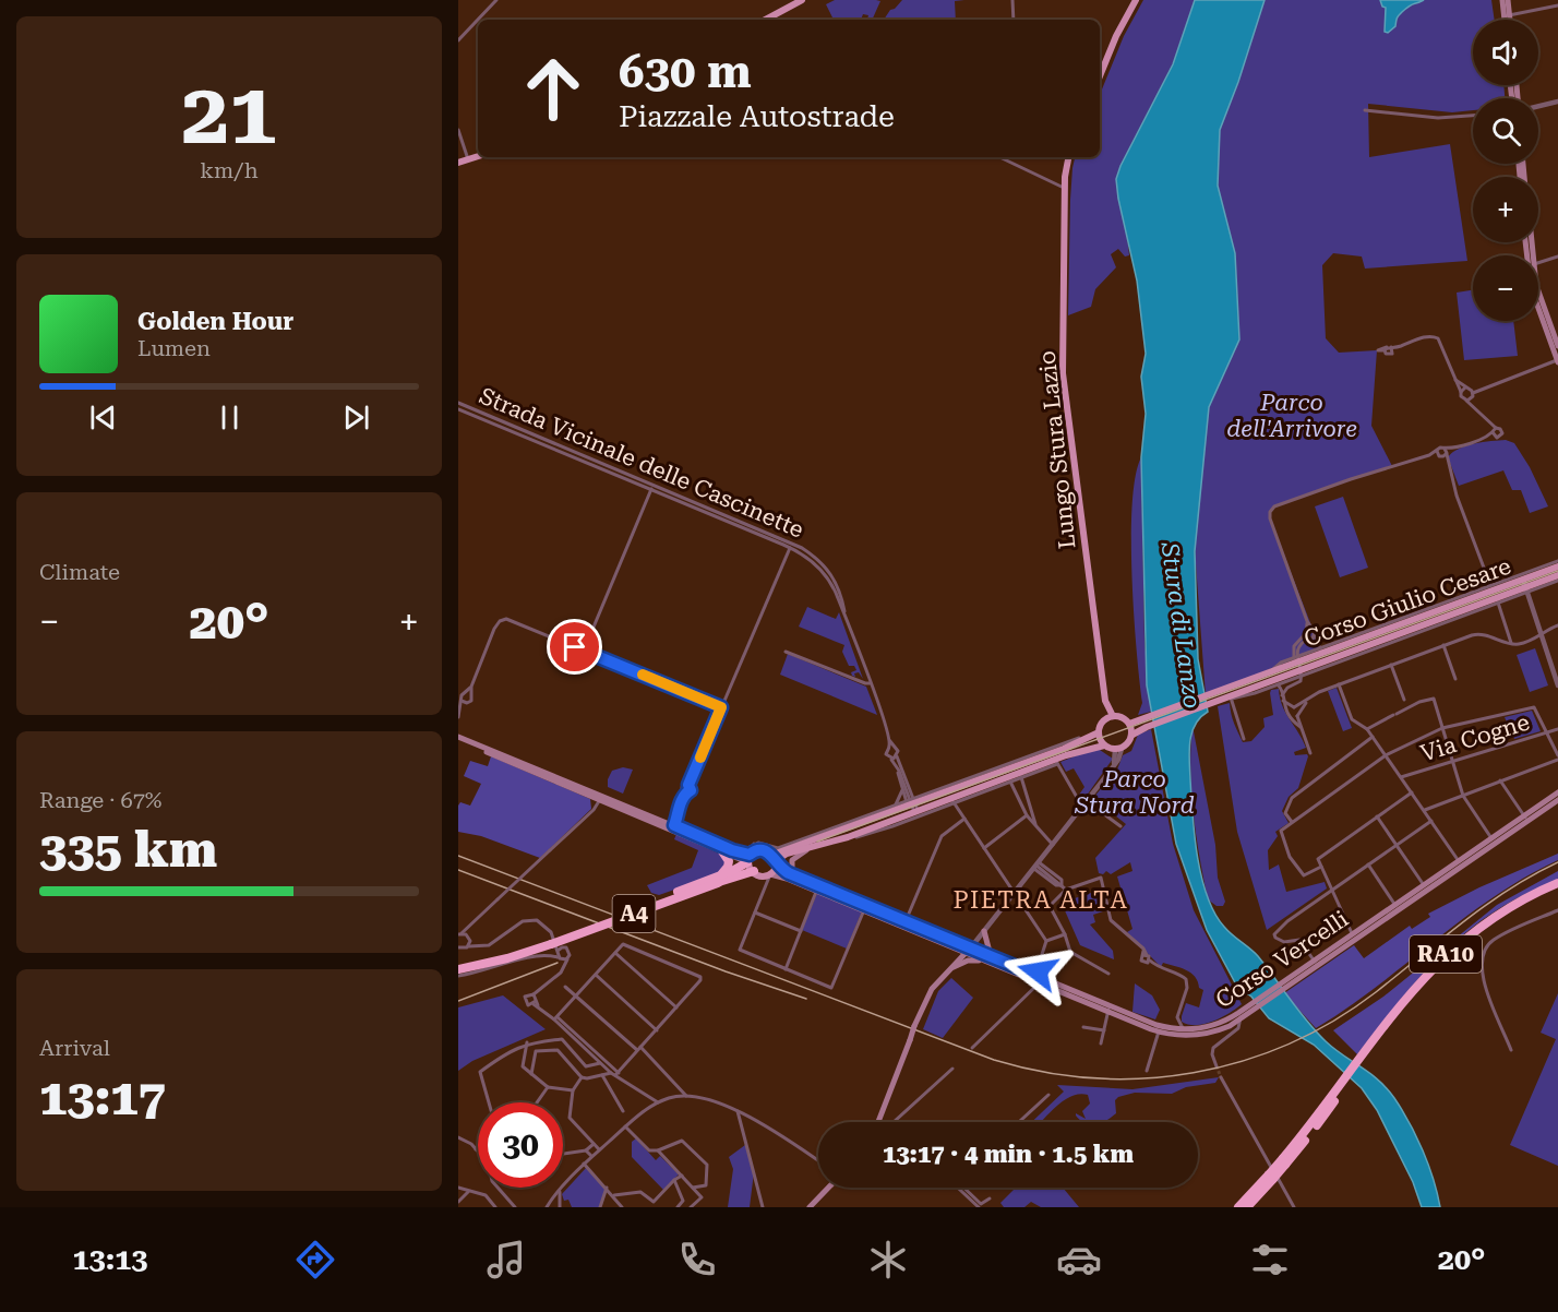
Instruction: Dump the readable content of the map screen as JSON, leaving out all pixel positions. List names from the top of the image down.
{
  "streets": {
    "highway": ["A4", "RA10"],
    "main road": ["Lungo Stura Lazio", "Corso Giulio Cesare", "Corso Vercelli"],
    "street": ["Strada Vicinale delle Cascinette", "Via Cogne"]
  },
  "crossings": [
    ["Lungo Stura Lazio", "Corso Giulio Cesare"],
    ["A4", "Corso Vercelli"]
  ],
  "districts": ["PIETRA ALTA"],
  "water": ["Stura di Lanzo"],
  "parks": ["Parco dell'Arrivore", "Parco Stura Nord"],
  "page": {
    "tile": [
      ["21", "km/h"],
      "Climate",
      ["Range · 67%", "335 km"],
      ["Arrival", "13:17"]
    ],
    "map_buttons": ["+", "−"],
    "turn": ["630 m", "Piazzale Autostrade"],
    "song": ["Golden Hour", "Lumen"],
    "heat": ["−", "20°", "+"],
    "limit": "30",
    "trip": "13:17 · 4 min · 1.5 km",
    "tabs": ["13:13", "20°"]
  }
}
